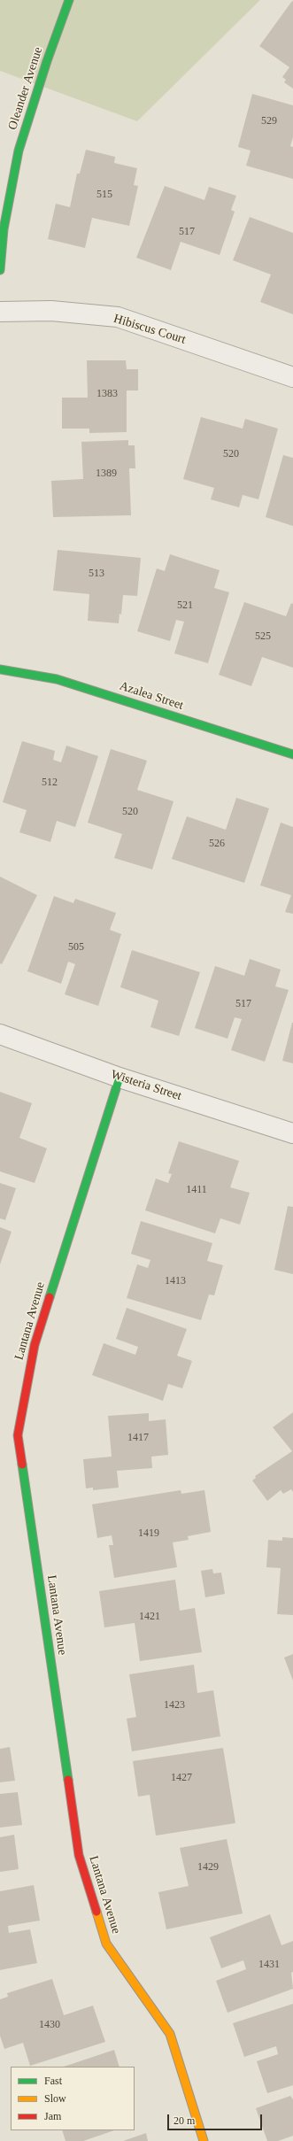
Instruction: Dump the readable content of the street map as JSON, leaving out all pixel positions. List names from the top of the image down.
{
  "streets": {
    "street": [
      "Oleander Avenue",
      "Hibiscus Court",
      "Azalea Street",
      "Wisteria Street",
      "Lantana Avenue"
    ]
  },
  "crossings": [
    ["Wisteria Street", "Lantana Avenue"]
  ],
  "house_numbers": [
    "529",
    "515",
    "517",
    "1383",
    "520",
    "1389",
    "513",
    "521",
    "525",
    "512",
    "520",
    "526",
    "505",
    "517",
    "1411",
    "1413",
    "1417",
    "1419",
    "1421",
    "1423",
    "1427",
    "1429",
    "1431",
    "1430"
  ],
  "legend": ["Fast", "Slow", "Jam"],
  "scale_bar": "20 m"
}
